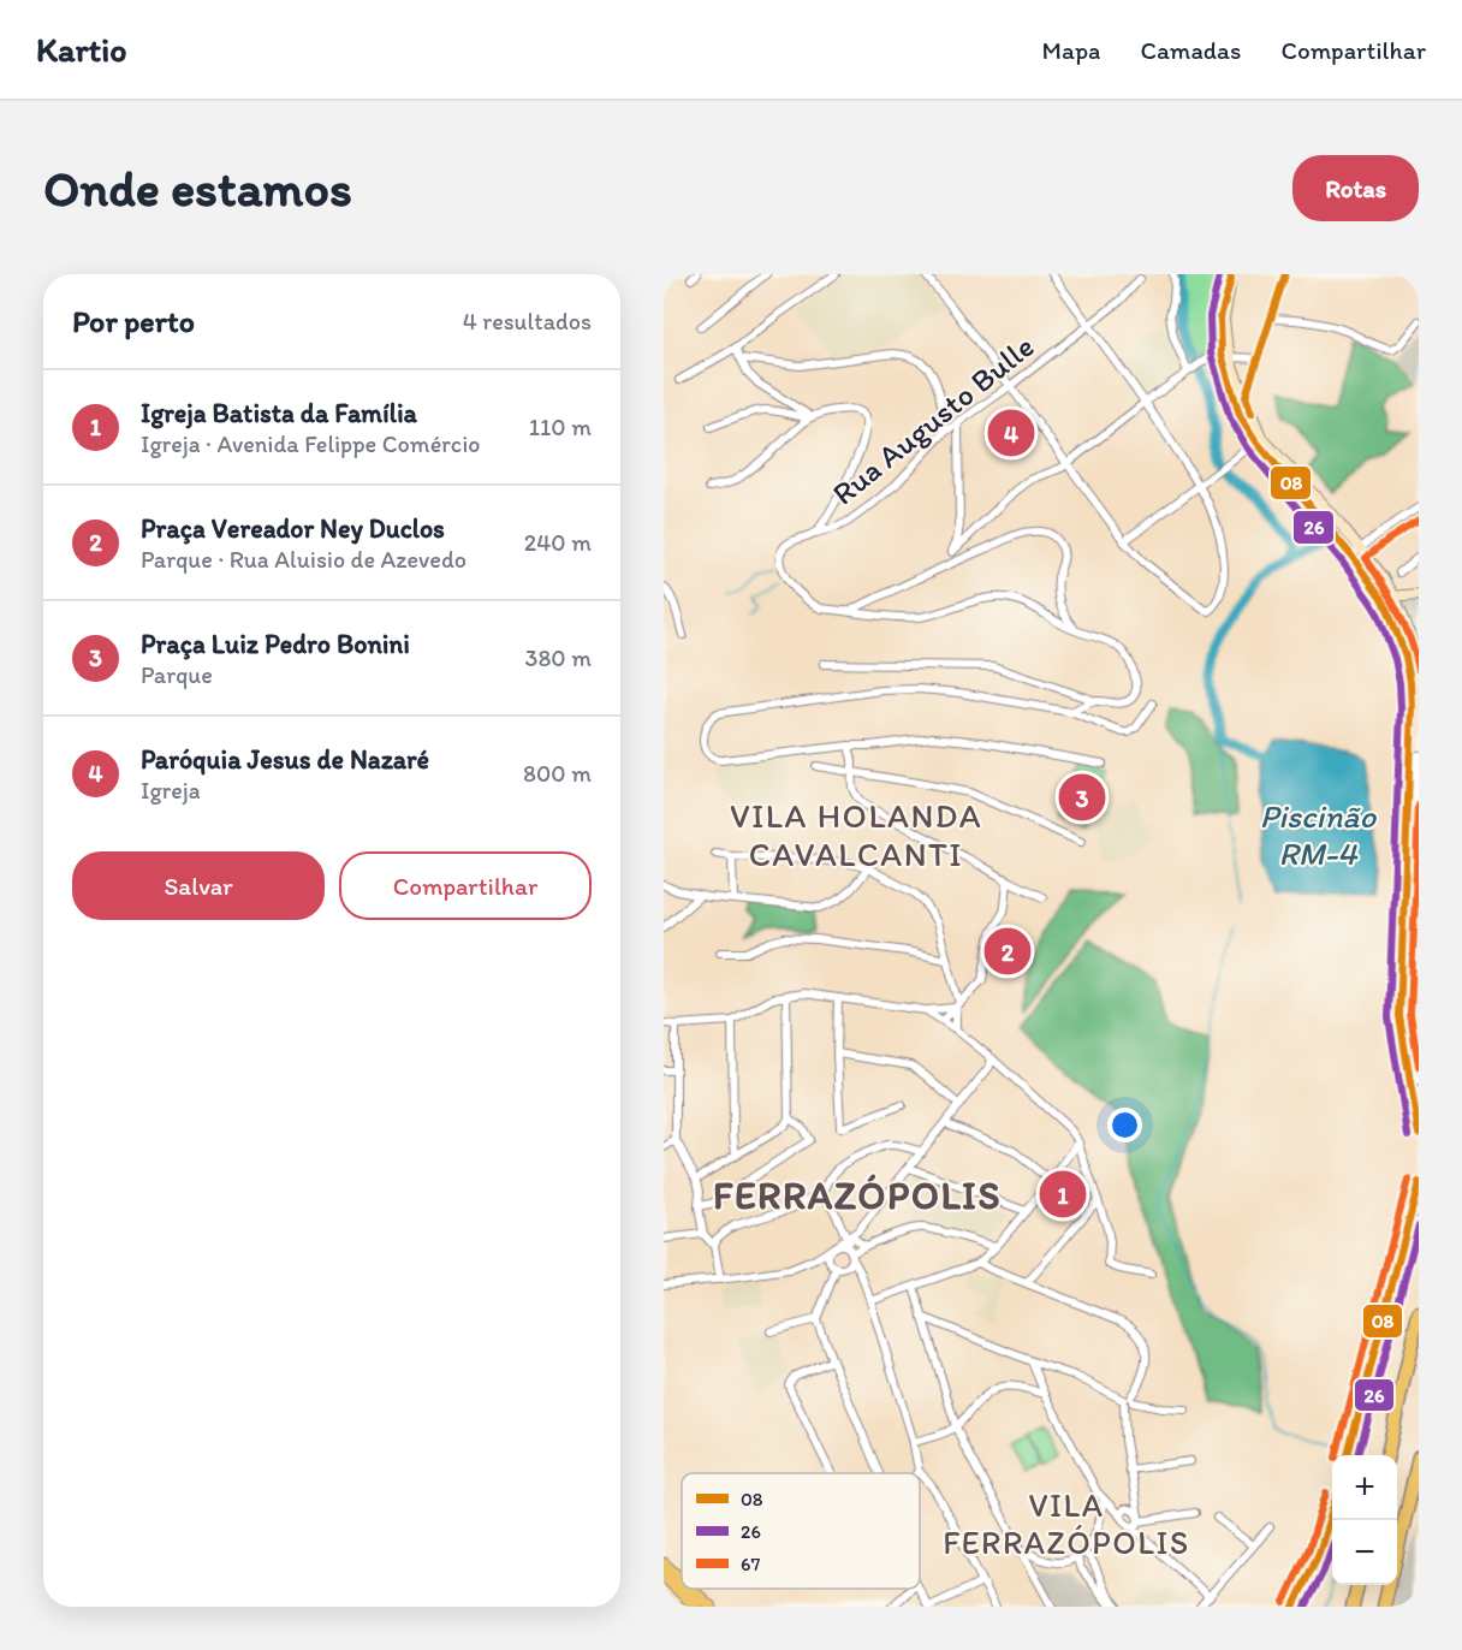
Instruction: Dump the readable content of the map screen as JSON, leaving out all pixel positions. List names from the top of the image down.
{
  "streets": {
    "street": ["Rua Augusto Bulle"]
  },
  "districts": ["VILA HOLANDA CAVALCANTI", "FERRAZÓPOLIS", "VILA FERRAZÓPOLIS"],
  "water": ["Piscinão RM-4"],
  "lines": ["transit line 08", "transit line 26", "transit line 67"],
  "legend": ["08", "26", "67"],
  "page": {
    "header": "Kartio",
    "nav": ["Mapa", "Camadas", "Compartilhar"],
    "buttons": [
      "Rotas",
      ["Salvar", "Compartilhar"]
    ],
    "title": "Onde estamos",
    "heading": ["Por perto", "4 resultados"],
    "list": [
      {
        "mark": "1",
        "name": "Igreja Batista da Família",
        "note": "Igreja · Avenida Felippe Comércio",
        "value": "110 m"
      },
      {
        "mark": "2",
        "name": "Praça Vereador Ney Duclos",
        "note": "Parque · Rua Aluisio de Azevedo",
        "value": "240 m"
      },
      {
        "mark": "3",
        "name": "Praça Luiz Pedro Bonini",
        "note": "Parque",
        "value": "380 m"
      },
      {
        "mark": "4",
        "name": "Paróquia Jesus de Nazaré",
        "note": "Igreja",
        "value": "800 m"
      }
    ],
    "pins": [
      "4",
      "3",
      "2",
      "1"
    ],
    "map_buttons": ["+", "−"]
  }
}
